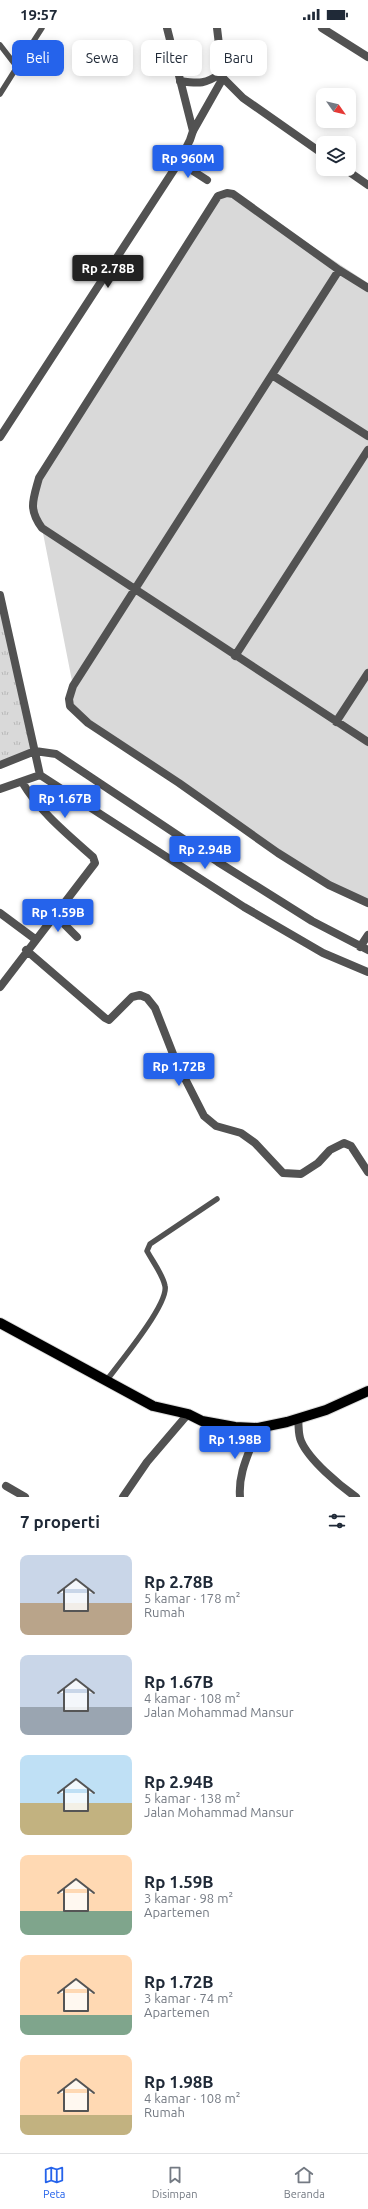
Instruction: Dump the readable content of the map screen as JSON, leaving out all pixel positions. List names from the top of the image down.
{
  "north": "bottom right",
  "page": {
    "status": "19:57",
    "chip": [
      "Beli",
      "Sewa",
      "Filter",
      "Baru"
    ],
    "price": [
      "Rp 960M",
      "Rp 2.78B",
      "Rp 1.67B",
      "Rp 2.94B",
      "Rp 1.59B",
      "Rp 1.72B",
      "Rp 1.98B"
    ],
    "heading": "7 properti",
    "list": [
      {
        "name": "Rp 2.78B",
        "note": "5 kamar · 178 m² · Rumah"
      },
      {
        "name": "Rp 1.67B",
        "note": "4 kamar · 108 m² · Jalan Mohammad Mansur"
      },
      {
        "name": "Rp 2.94B",
        "note": "5 kamar · 138 m² · Jalan Mohammad Mansur"
      },
      {
        "name": "Rp 1.59B",
        "note": "3 kamar · 98 m² · Apartemen"
      },
      {
        "name": "Rp 1.72B",
        "note": "3 kamar · 74 m² · Apartemen"
      },
      {
        "name": "Rp 1.98B",
        "note": "4 kamar · 108 m² · Rumah"
      }
    ],
    "tabs": ["Peta", "Disimpan", "Beranda"]
  }
}
